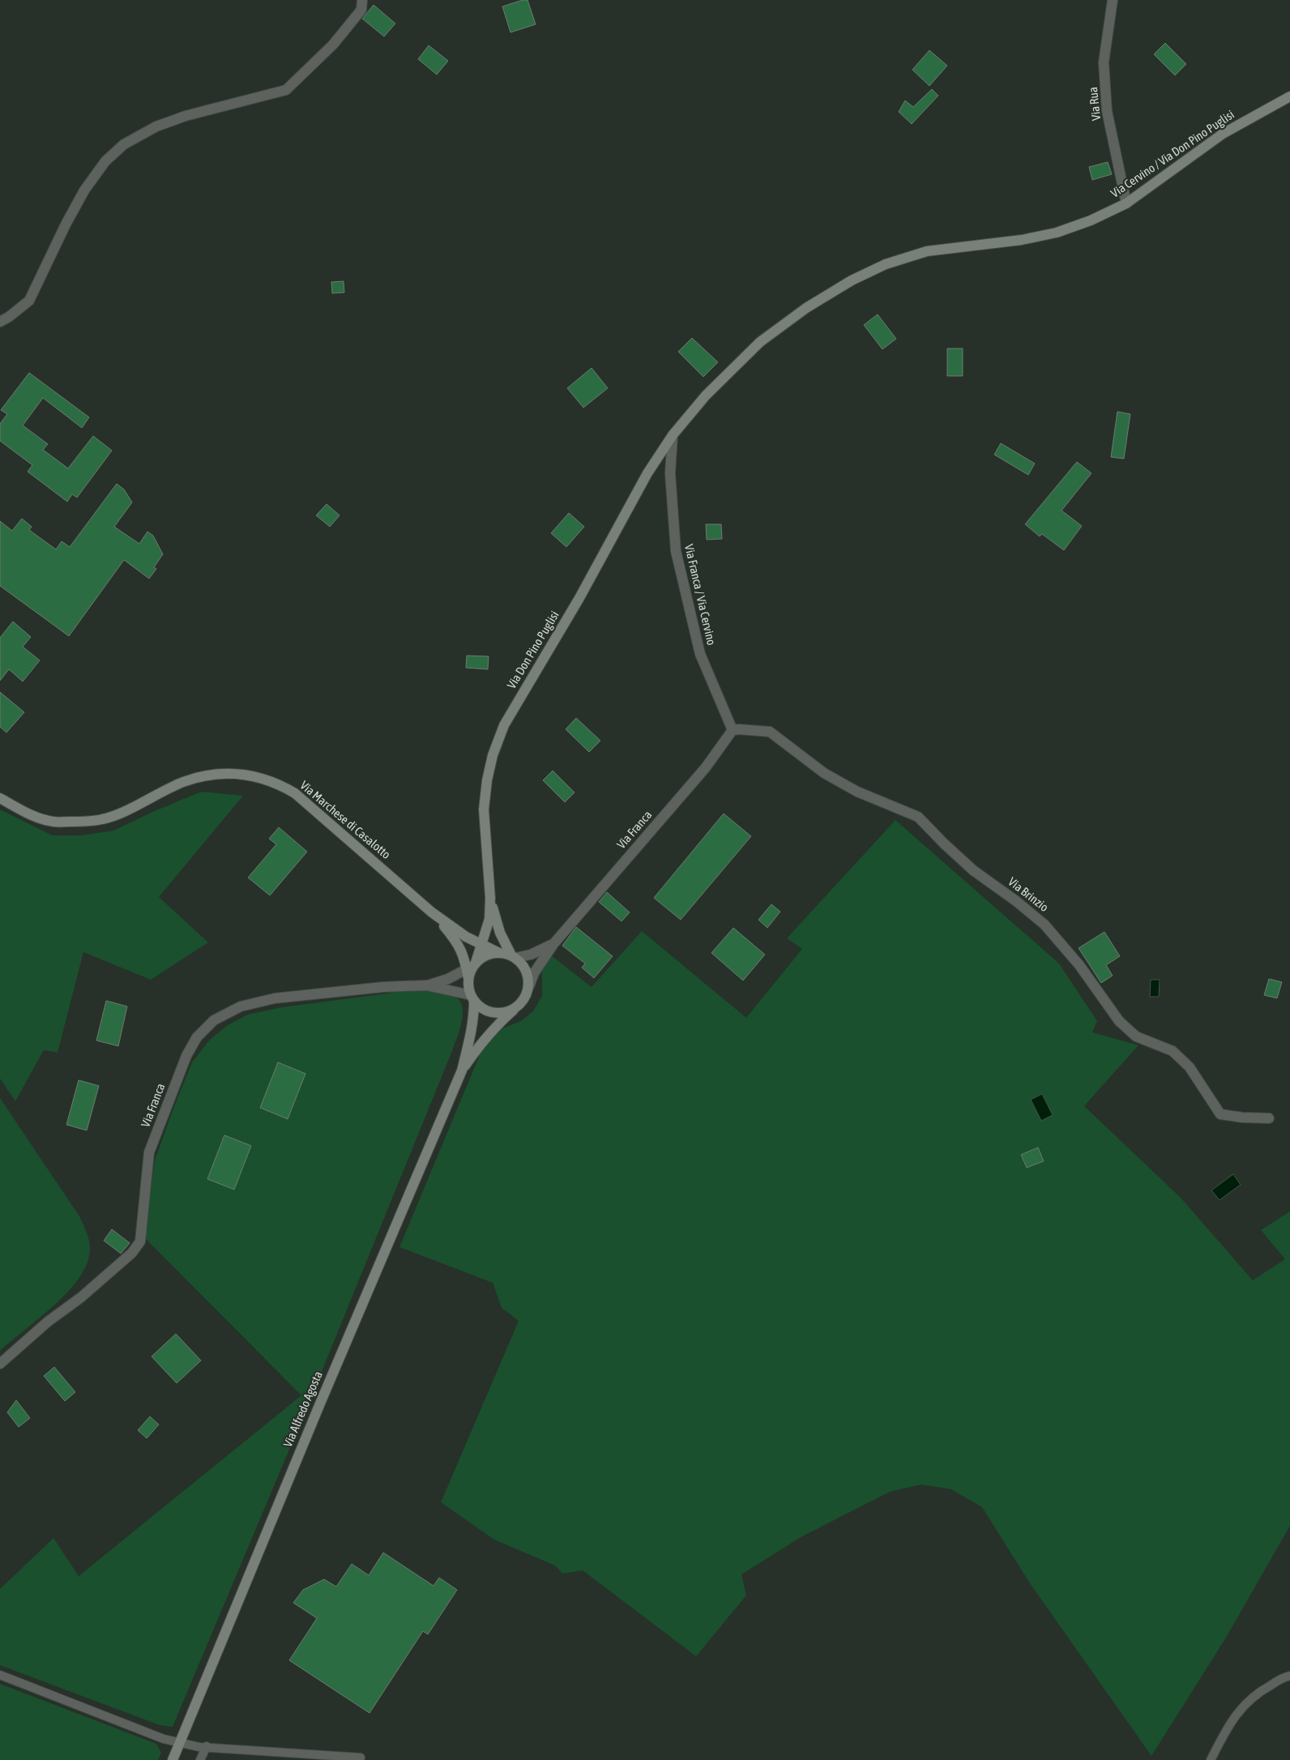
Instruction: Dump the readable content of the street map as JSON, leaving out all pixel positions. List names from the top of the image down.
{
  "streets": {
    "street": [
      "Via Rua",
      "Via Cervino / Via Don Pino Puglisi",
      "Via Franca / Via Cervino",
      "Via Don Pino Puglisi",
      "Via Marchese di Casalotto",
      "Via Franca",
      "Via Brinzio",
      "Via Alfredo Agosta"
    ]
  },
  "crossings": [
    ["Via Rua", "Via Cervino / Via Don Pino Puglisi"],
    ["Via Cervino / Via Don Pino Puglisi", "Via Franca / Via Cervino"],
    ["Via Cervino / Via Don Pino Puglisi", "Via Don Pino Puglisi"],
    ["Via Franca / Via Cervino", "Via Don Pino Puglisi"],
    ["Via Franca / Via Cervino", "Via Franca"],
    ["Via Franca / Via Cervino", "Via Brinzio"],
    ["Via Franca", "Via Brinzio"],
    ["Via Franca", "Via Alfredo Agosta"]
  ]
}
